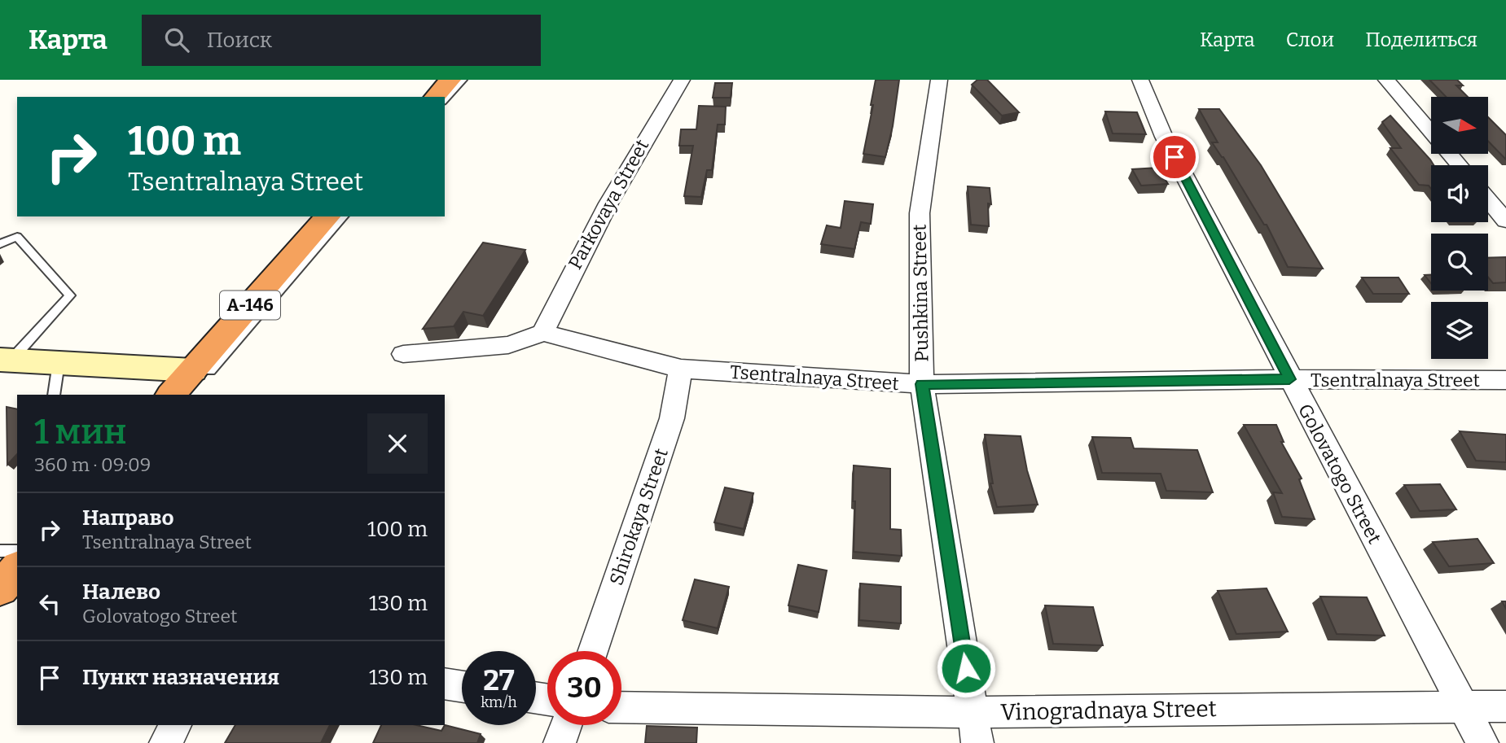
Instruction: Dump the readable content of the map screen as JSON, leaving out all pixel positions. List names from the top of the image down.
{
  "streets": {
    "highway": ["А-146"],
    "street": [
      "Parkovaya Street",
      "Pushkina Street",
      "Tsentralnaya Street",
      "Golovatogo Street",
      "Shirokaya Street",
      "Vinogradnaya Street"
    ]
  },
  "crossings": [
    ["Parkovaya Street", "Tsentralnaya Street"],
    ["Pushkina Street", "Tsentralnaya Street"],
    ["Pushkina Street", "Vinogradnaya Street"],
    ["Tsentralnaya Street", "Golovatogo Street"],
    ["Tsentralnaya Street", "Shirokaya Street"],
    ["Golovatogo Street", "Vinogradnaya Street"]
  ],
  "north": "right",
  "page": {
    "header": "Карта",
    "search": "Поиск",
    "nav": ["Карта", "Слои", "Поделиться"],
    "turn": ["100 m", "Tsentralnaya Street"],
    "heading": ["1 мин", "360 m · 09:09"],
    "list": [
      {
        "name": "Направо",
        "note": "Tsentralnaya Street",
        "value": "100 m"
      },
      {
        "name": "Налево",
        "note": "Golovatogo Street",
        "value": "130 m"
      },
      {
        "name": "Пункт назначения",
        "value": "130 m"
      }
    ],
    "speed": "27 km/h",
    "limit": "30"
  }
}
